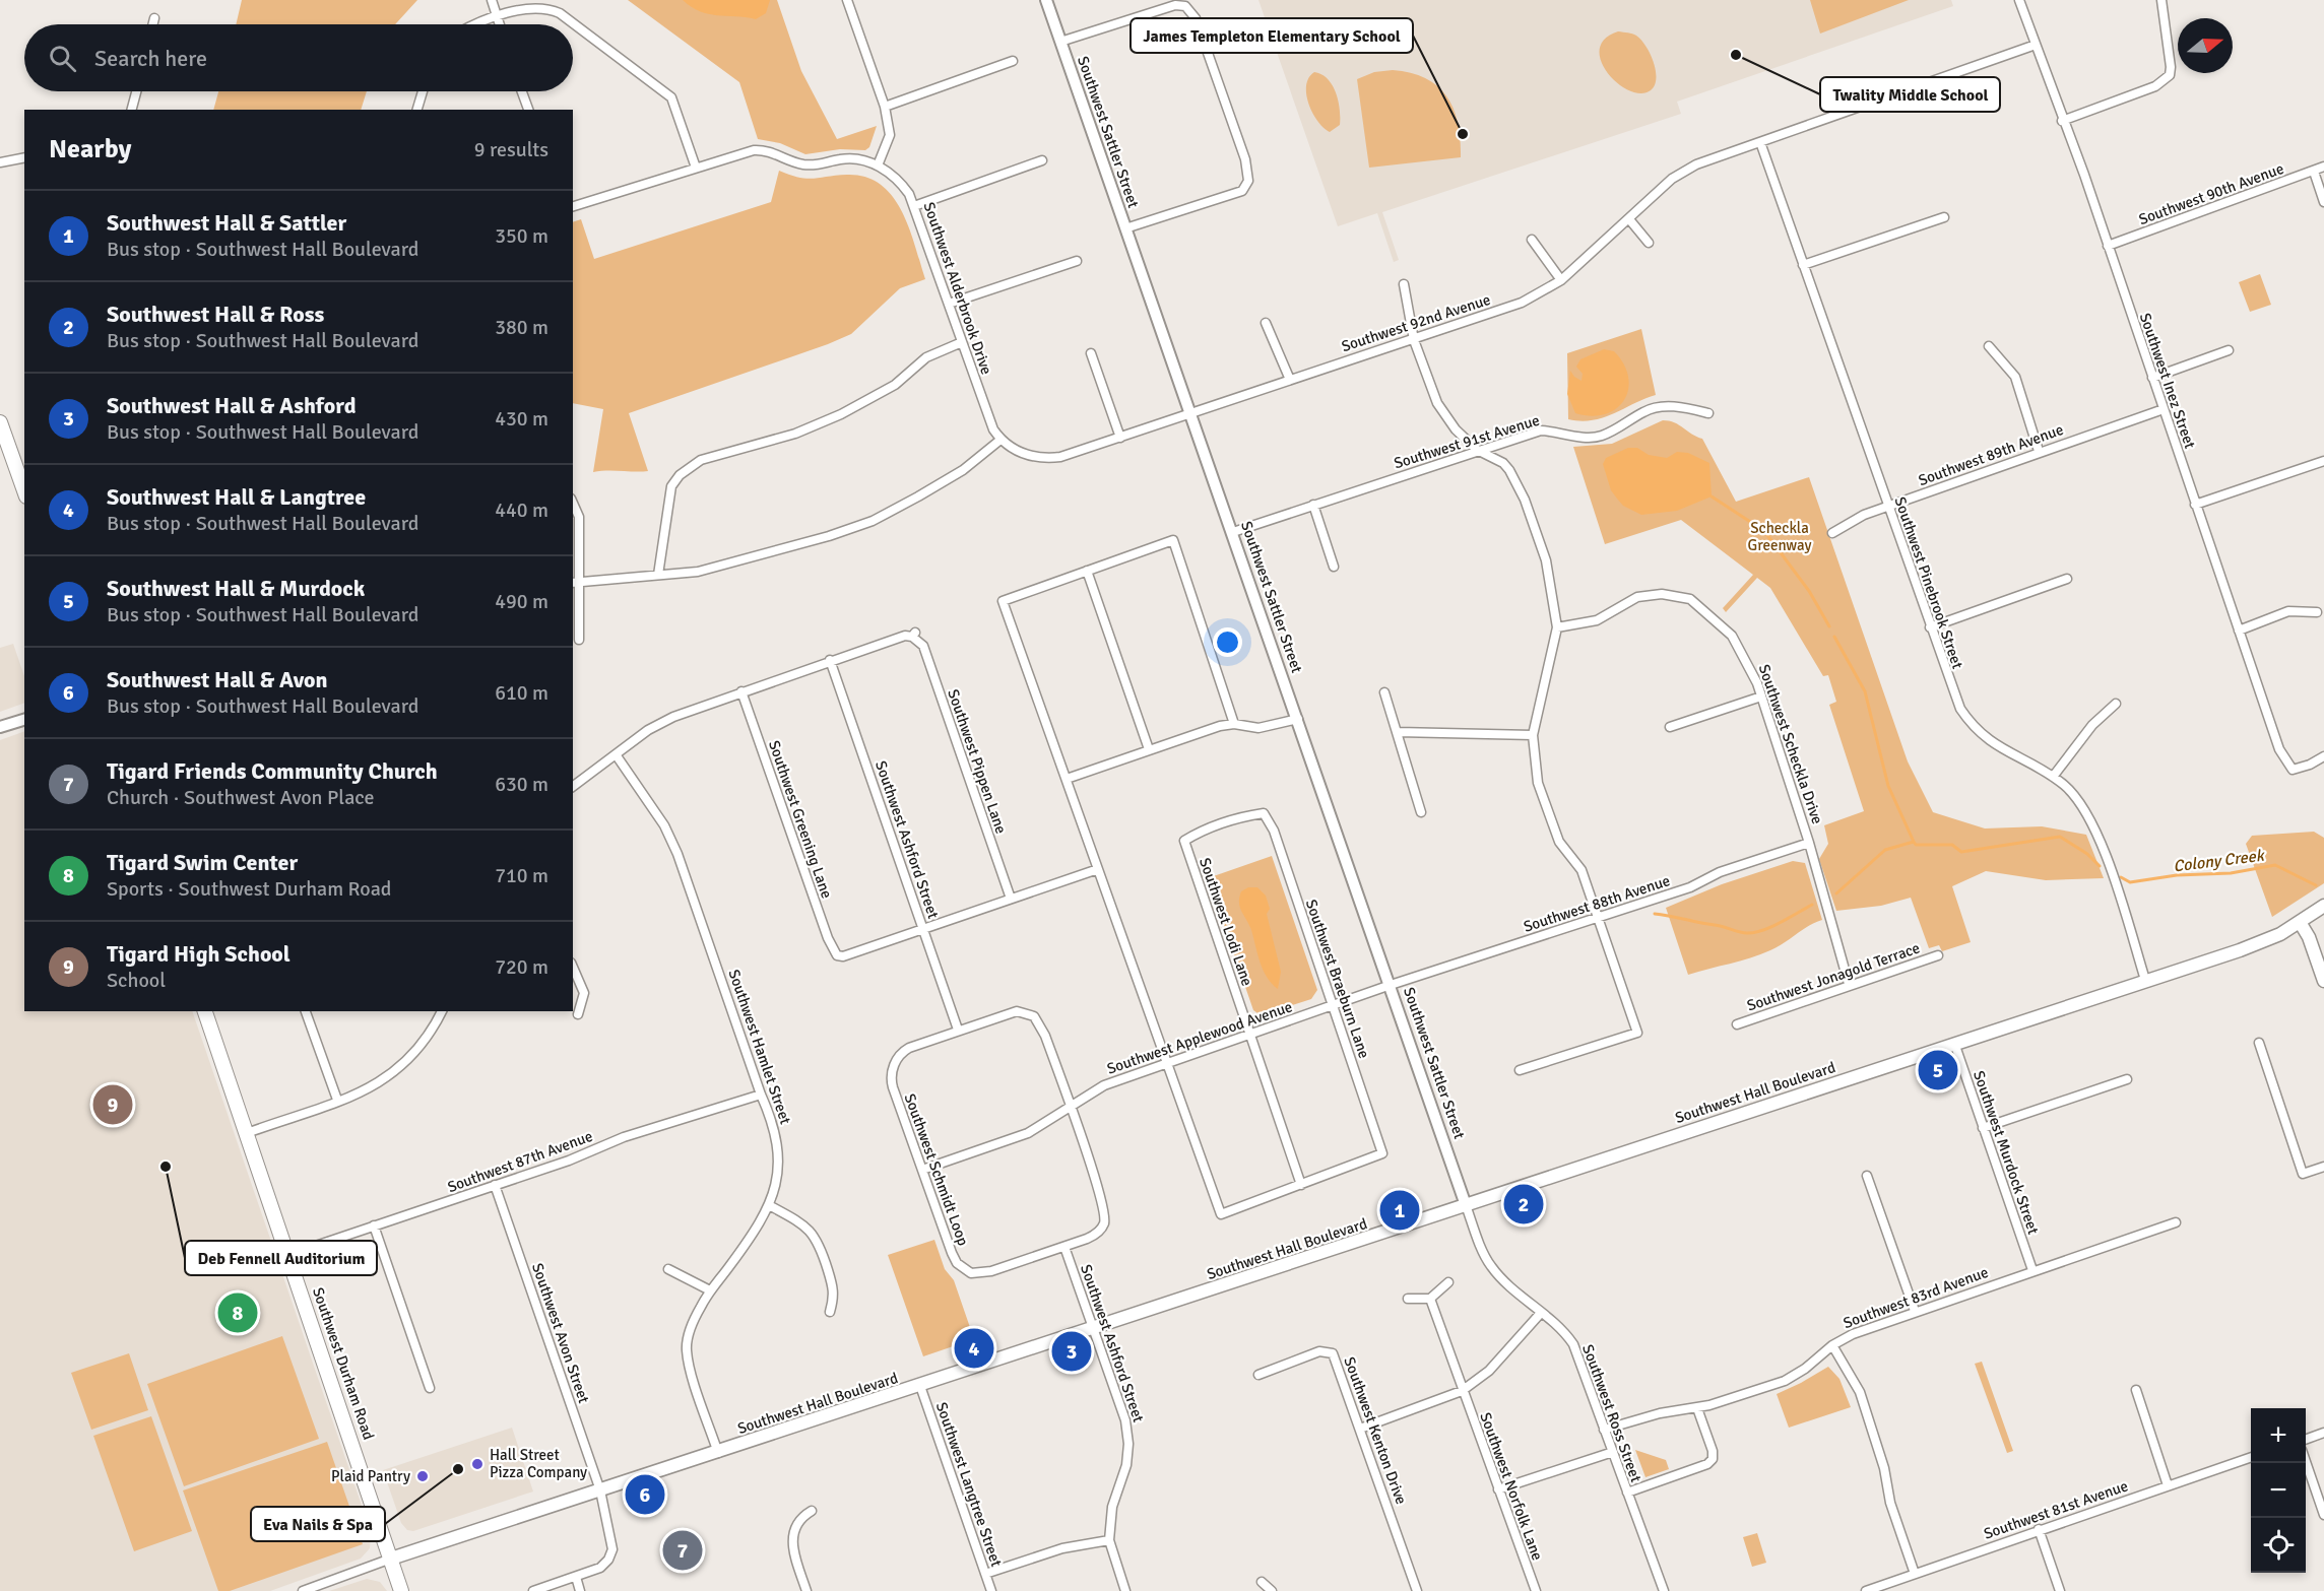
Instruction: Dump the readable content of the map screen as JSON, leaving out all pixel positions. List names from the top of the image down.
{
  "streets": {
    "main road": ["Southwest Hall Boulevard", "Southwest Durham Road"],
    "street": [
      "Southwest Sattler Street",
      "Southwest 90th Avenue",
      "Southwest Alderbrook Drive",
      "Southwest 92nd Avenue",
      "Southwest Inez Street",
      "Southwest 91st Avenue",
      "Southwest 89th Avenue",
      "Southwest Pinebrook Street",
      "Southwest Scheckla Drive",
      "Southwest Pippen Lane",
      "Southwest Greening Lane",
      "Southwest Ashford Street",
      "Southwest 88th Avenue",
      "Southwest Lodi Lane",
      "Southwest Jonagold Terrace",
      "Southwest Braeburn Lane",
      "Southwest Applewood Avenue",
      "Southwest Hamlet Street",
      "Southwest Murdock Street",
      "Southwest 87th Avenue",
      "Southwest Schmidt Loop",
      "Southwest 83rd Avenue",
      "Southwest Avon Street",
      "Southwest Ross Street",
      "Southwest Kenton Drive",
      "Southwest Langtree Street",
      "Southwest Norfolk Lane",
      "Southwest 81st Avenue"
    ]
  },
  "crossings": [
    ["Southwest Sattler Street", "Southwest 92nd Avenue"],
    ["Southwest Sattler Street", "Southwest 91st Avenue"],
    ["Southwest Sattler Street", "Southwest 88th Avenue"],
    ["Southwest Sattler Street", "Southwest Applewood Avenue"],
    ["Southwest Sattler Street", "Southwest Hall Boulevard"],
    ["Southwest Sattler Street", "Southwest Ross Street"],
    ["Southwest 90th Avenue", "Southwest Inez Street"],
    ["Southwest 92nd Avenue", "Southwest Inez Street"],
    ["Southwest 92nd Avenue", "Southwest Pinebrook Street"],
    ["Southwest Inez Street", "Southwest 89th Avenue"],
    ["Southwest 89th Avenue", "Southwest Pinebrook Street"],
    ["Southwest Pinebrook Street", "Southwest Hall Boulevard"],
    ["Southwest Scheckla Drive", "Southwest 88th Avenue"],
    ["Southwest Scheckla Drive", "Southwest Jonagold Terrace"],
    ["Southwest Pippen Lane", "Southwest Ashford Street"],
    ["Southwest Greening Lane", "Southwest Ashford Street"],
    ["Southwest Ashford Street", "Southwest Hall Boulevard"],
    ["Southwest Ashford Street", "Southwest Schmidt Loop"],
    ["Southwest 88th Avenue", "Southwest Applewood Avenue"],
    ["Southwest Lodi Lane", "Southwest Braeburn Lane"],
    ["Southwest Lodi Lane", "Southwest Applewood Avenue"],
    ["Southwest Braeburn Lane", "Southwest Applewood Avenue"],
    ["Southwest Applewood Avenue", "Southwest Schmidt Loop"],
    ["Southwest Hamlet Street", "Southwest Hall Boulevard"],
    ["Southwest Hamlet Street", "Southwest 87th Avenue"],
    ["Southwest Hall Boulevard", "Southwest Murdock Street"],
    ["Southwest Hall Boulevard", "Southwest Avon Street"],
    ["Southwest Hall Boulevard", "Southwest Durham Road"],
    ["Southwest Hall Boulevard", "Southwest Ross Street"],
    ["Southwest Hall Boulevard", "Southwest Langtree Street"],
    ["Southwest Murdock Street", "Southwest 83rd Avenue"],
    ["Southwest 87th Avenue", "Southwest Avon Street"],
    ["Southwest 87th Avenue", "Southwest Durham Road"],
    ["Southwest 83rd Avenue", "Southwest Ross Street"]
  ],
  "water": ["Colony Creek"],
  "parks": ["Scheckla Greenway"],
  "places": [
    "Twality Middle School",
    "James Templeton Elementary School",
    "Deb Fennell Auditorium",
    "Hall Street Pizza Company",
    "Eva Nails & Spa",
    "Plaid Pantry"
  ],
  "north": "right",
  "page": {
    "search": "Search here",
    "heading": ["Nearby", "9 results"],
    "list": [
      {
        "mark": "1",
        "name": "Southwest Hall & Sattler",
        "note": "Bus stop · Southwest Hall Boulevard",
        "value": "350 m"
      },
      {
        "mark": "2",
        "name": "Southwest Hall & Ross",
        "note": "Bus stop · Southwest Hall Boulevard",
        "value": "380 m"
      },
      {
        "mark": "3",
        "name": "Southwest Hall & Ashford",
        "note": "Bus stop · Southwest Hall Boulevard",
        "value": "430 m"
      },
      {
        "mark": "4",
        "name": "Southwest Hall & Langtree",
        "note": "Bus stop · Southwest Hall Boulevard",
        "value": "440 m"
      },
      {
        "mark": "5",
        "name": "Southwest Hall & Murdock",
        "note": "Bus stop · Southwest Hall Boulevard",
        "value": "490 m"
      },
      {
        "mark": "6",
        "name": "Southwest Hall & Avon",
        "note": "Bus stop · Southwest Hall Boulevard",
        "value": "610 m"
      },
      {
        "mark": "7",
        "name": "Tigard Friends Community Church",
        "note": "Church · Southwest Avon Place",
        "value": "630 m"
      },
      {
        "mark": "8",
        "name": "Tigard Swim Center",
        "note": "Sports · Southwest Durham Road",
        "value": "710 m"
      },
      {
        "mark": "9",
        "name": "Tigard High School",
        "note": "School",
        "value": "720 m"
      }
    ],
    "pins": [
      "5",
      "9",
      "2",
      "1",
      "8",
      "4",
      "3",
      "6",
      "7"
    ],
    "map_buttons": ["+", "−"]
  }
}
